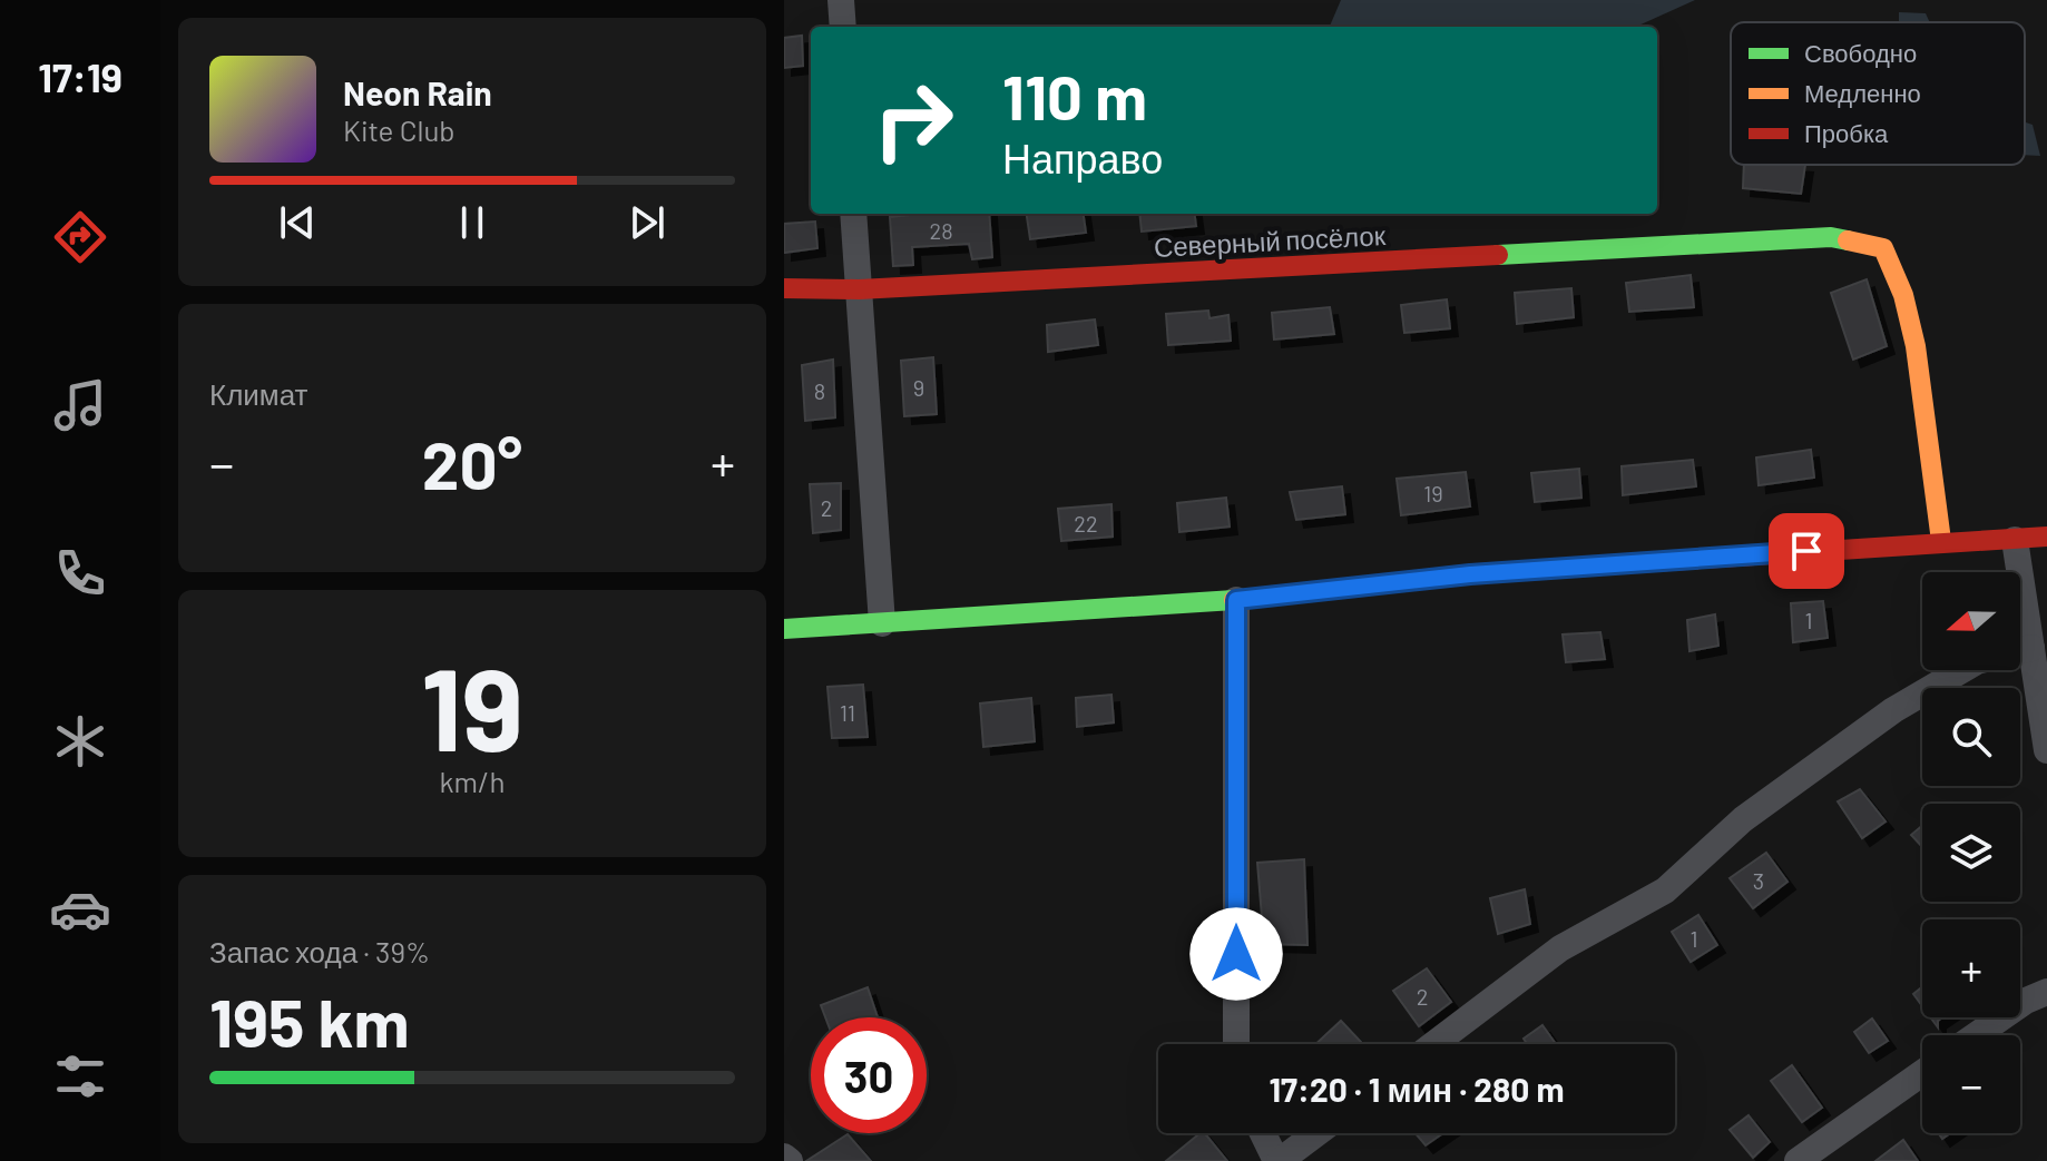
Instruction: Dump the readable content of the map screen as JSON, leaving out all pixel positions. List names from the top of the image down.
{
  "streets": {
    "street": ["Северный посёлок"]
  },
  "house_numbers": [
    "28",
    "9",
    "8",
    "19",
    "2",
    "22",
    "1",
    "11",
    "3",
    "1",
    "2"
  ],
  "legend": ["Свободно", "Медленно", "Пробка"],
  "north": "left",
  "page": {
    "tabs": "17:19",
    "turn": ["110 m", "Направо"],
    "song": ["Neon Rain", "Kite Club"],
    "tile": [
      "Климат",
      ["19", "km/h"],
      ["Запас хода · 39%", "195 km"]
    ],
    "heat": ["−", "20°", "+"],
    "map_buttons": ["+", "−"],
    "limit": "30",
    "trip": "17:20 · 1 мин · 280 m"
  }
}
